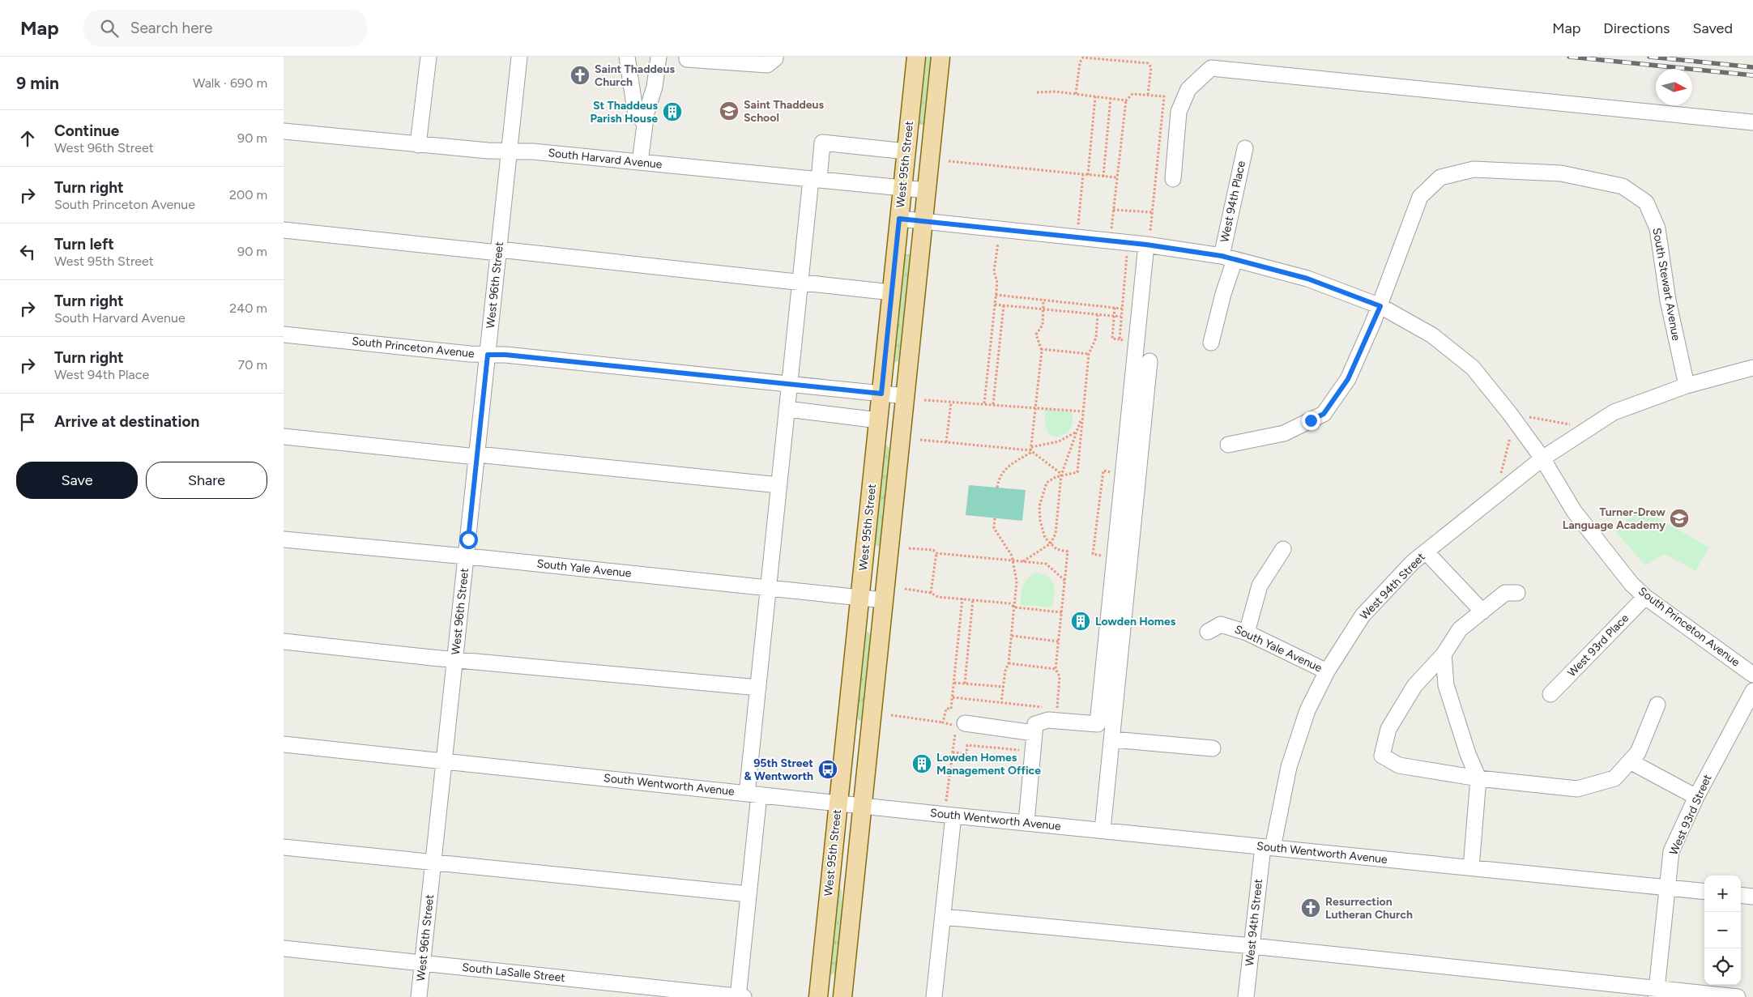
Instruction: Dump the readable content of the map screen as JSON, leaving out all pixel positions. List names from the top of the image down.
{
  "streets": {
    "main road": ["West 95th Street"],
    "street": [
      "South Harvard Avenue",
      "West 94th Place",
      "South Stewart Avenue",
      "West 96th Street",
      "South Princeton Avenue",
      "South Yale Avenue",
      "West 94th Street",
      "West 93rd Place",
      "South Wentworth Avenue",
      "West 93rd Street",
      "South LaSalle Street"
    ]
  },
  "crossings": [
    ["South Harvard Avenue", "West 95th Street"],
    ["South Harvard Avenue", "West 96th Street"],
    ["West 95th Street", "South Princeton Avenue"],
    ["West 95th Street", "South Yale Avenue"],
    ["West 95th Street", "South Wentworth Avenue"],
    ["West 96th Street", "South Princeton Avenue"],
    ["West 96th Street", "South Yale Avenue"],
    ["West 96th Street", "South Wentworth Avenue"],
    ["West 96th Street", "South LaSalle Street"],
    ["South Princeton Avenue", "West 94th Street"],
    ["South Princeton Avenue", "West 93rd Place"],
    ["South Yale Avenue", "West 94th Street"],
    ["West 94th Street", "South Wentworth Avenue"],
    ["South Wentworth Avenue", "West 93rd Street"]
  ],
  "places": {
    "church": ["Saint Thaddeus Church", "Resurrection Lutheran Church"],
    "school or university": ["Saint Thaddeus School", "Turner-Drew Language Academy"],
    "building": ["St Thaddeus Parish House", "Lowden Homes", "Lowden Homes Management Office"],
    "bus stop": ["95th Street & Wentworth"]
  },
  "north": "right",
  "page": {
    "header": "Map",
    "search": "Search here",
    "nav": ["Map", "Directions", "Saved"],
    "heading": ["9 min", "Walk · 690 m"],
    "list": [
      ["Continue", "West 96th Street", "90 m"],
      ["Turn right", "South Princeton Avenue", "200 m"],
      ["Turn left", "West 95th Street", "90 m"],
      ["Turn right", "South Harvard Avenue", "240 m"],
      ["Turn right", "West 94th Place", "70 m"],
      "Arrive at destination"
    ],
    "buttons": ["Save", "Share"],
    "map_buttons": ["+", "−"]
  }
}
